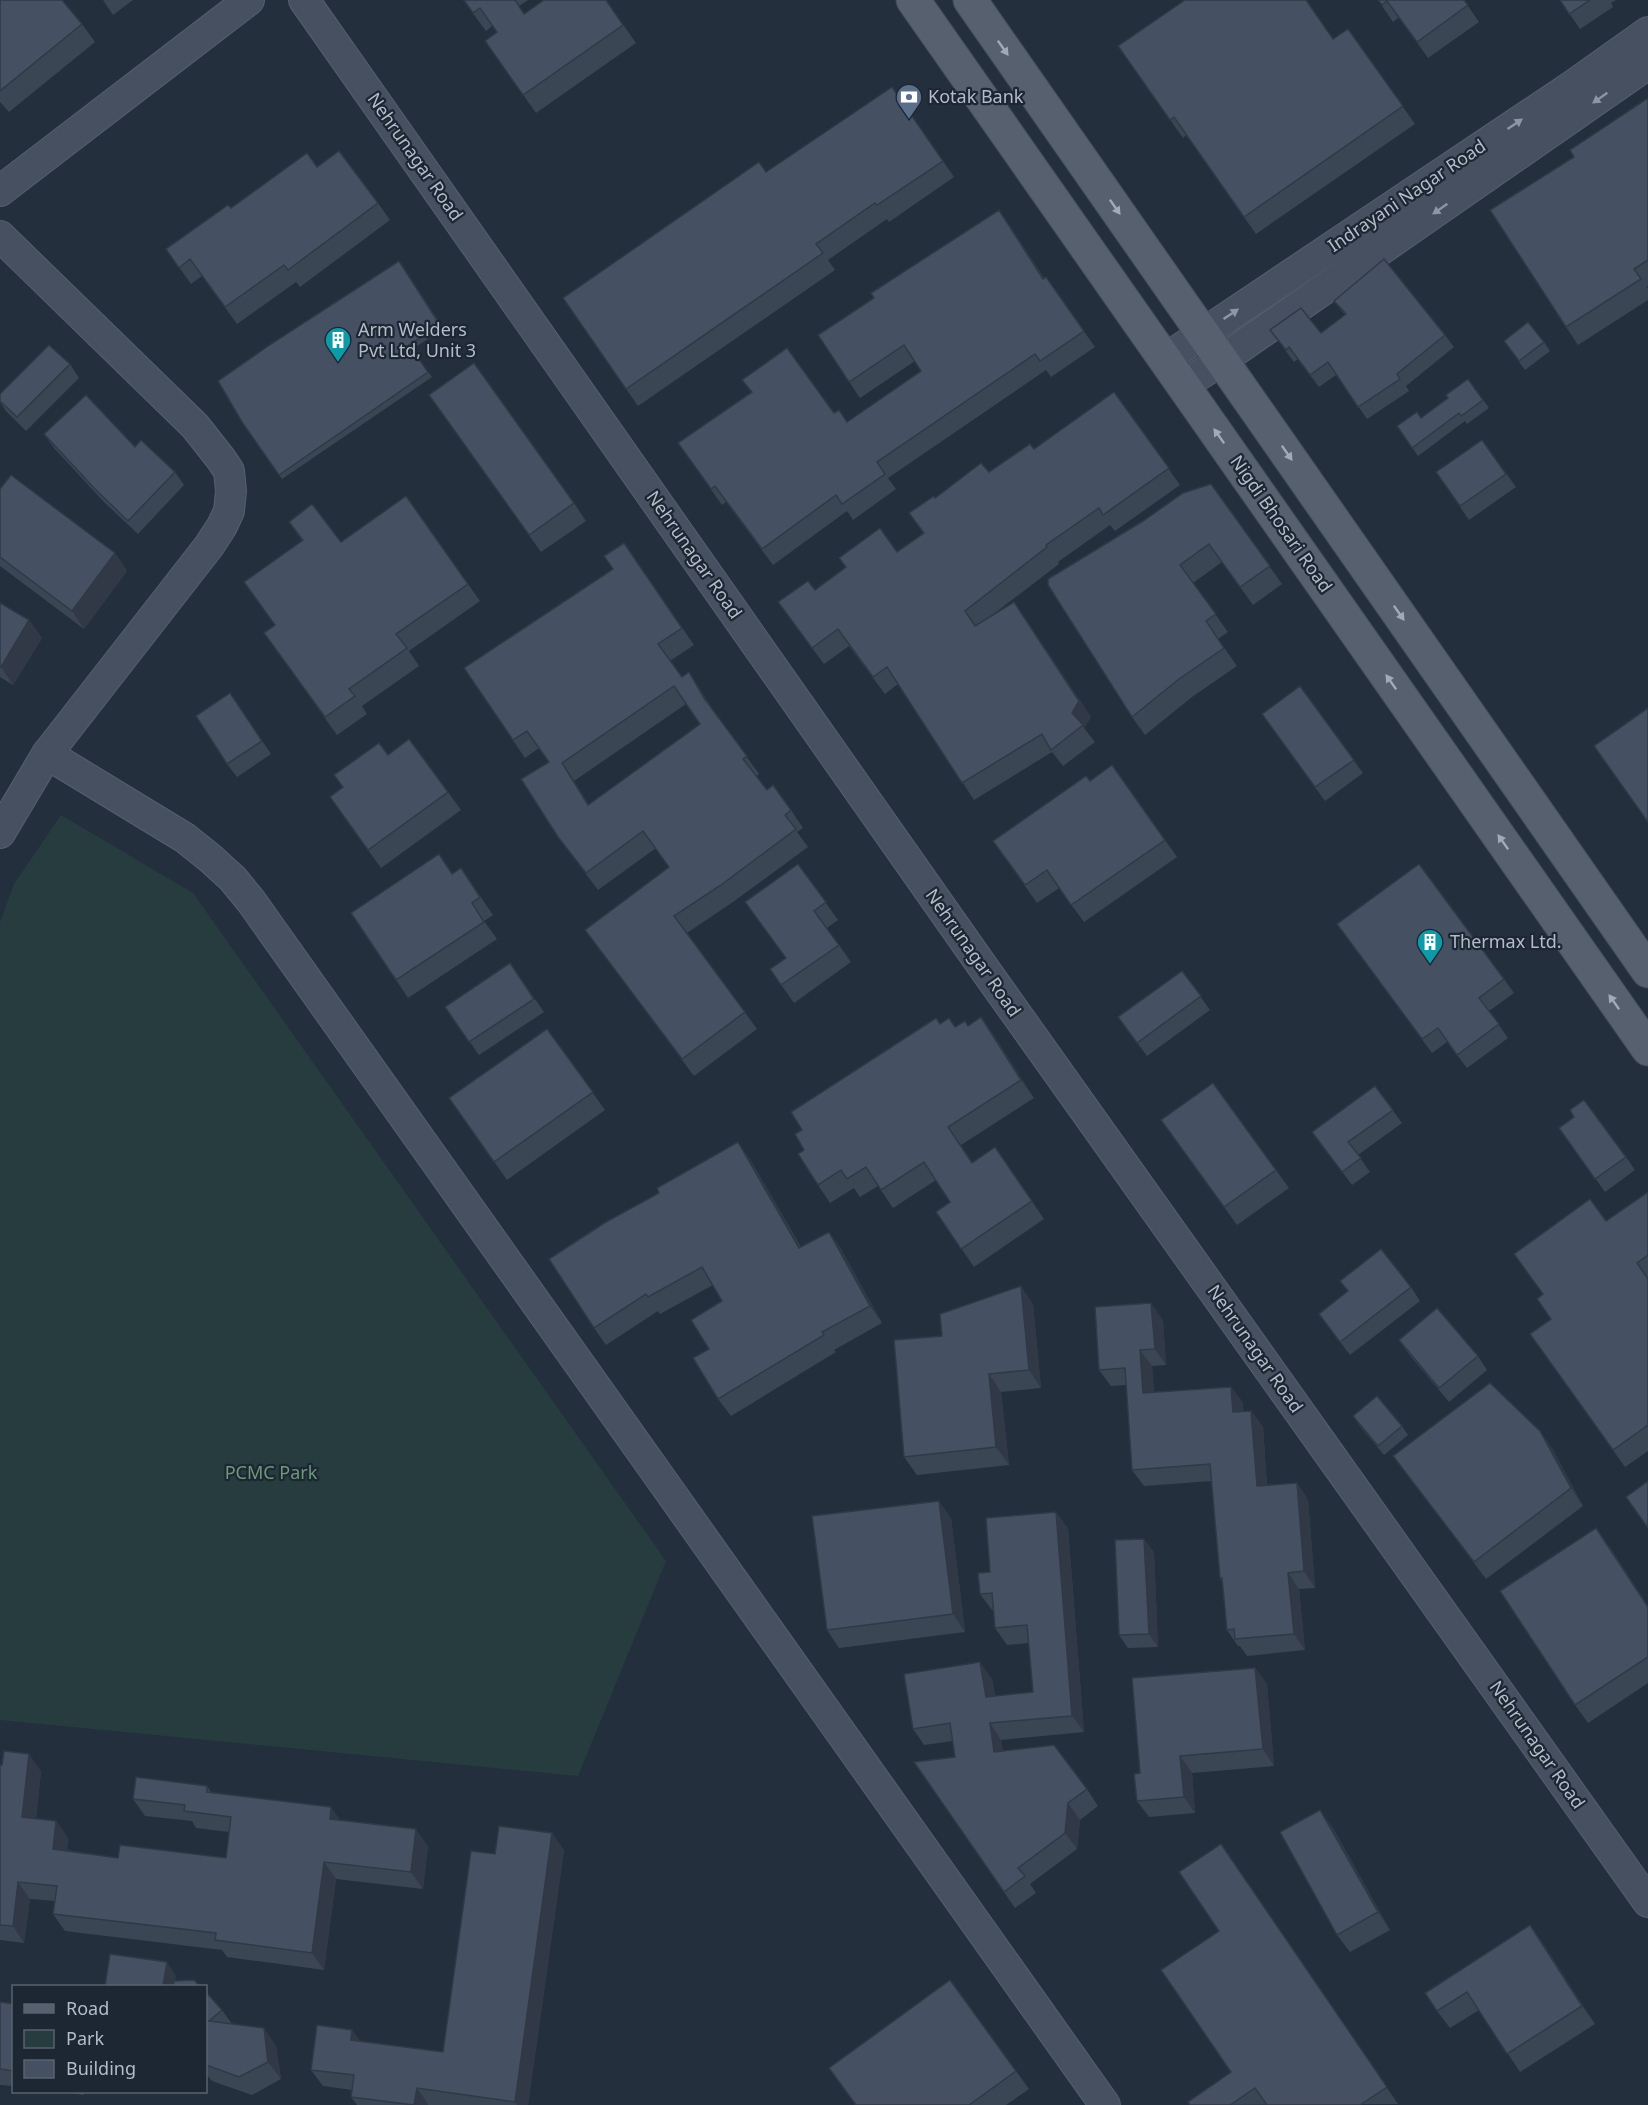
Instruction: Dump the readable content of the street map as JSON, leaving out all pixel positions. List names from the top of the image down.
{
  "streets": {
    "main road": ["Nigdi Bhosari Road"],
    "street": ["Nehrunagar Road", "Indrayani Nagar Road"]
  },
  "crossings": [
    ["Indrayani Nagar Road", "Nigdi Bhosari Road"]
  ],
  "parks": ["PCMC Park"],
  "places": {
    "bank": ["Kotak Bank"],
    "building": ["Arm Welders Pvt Ltd, Unit 3", "Thermax Ltd."]
  },
  "legend": ["Road", "Park", "Building"]
}
